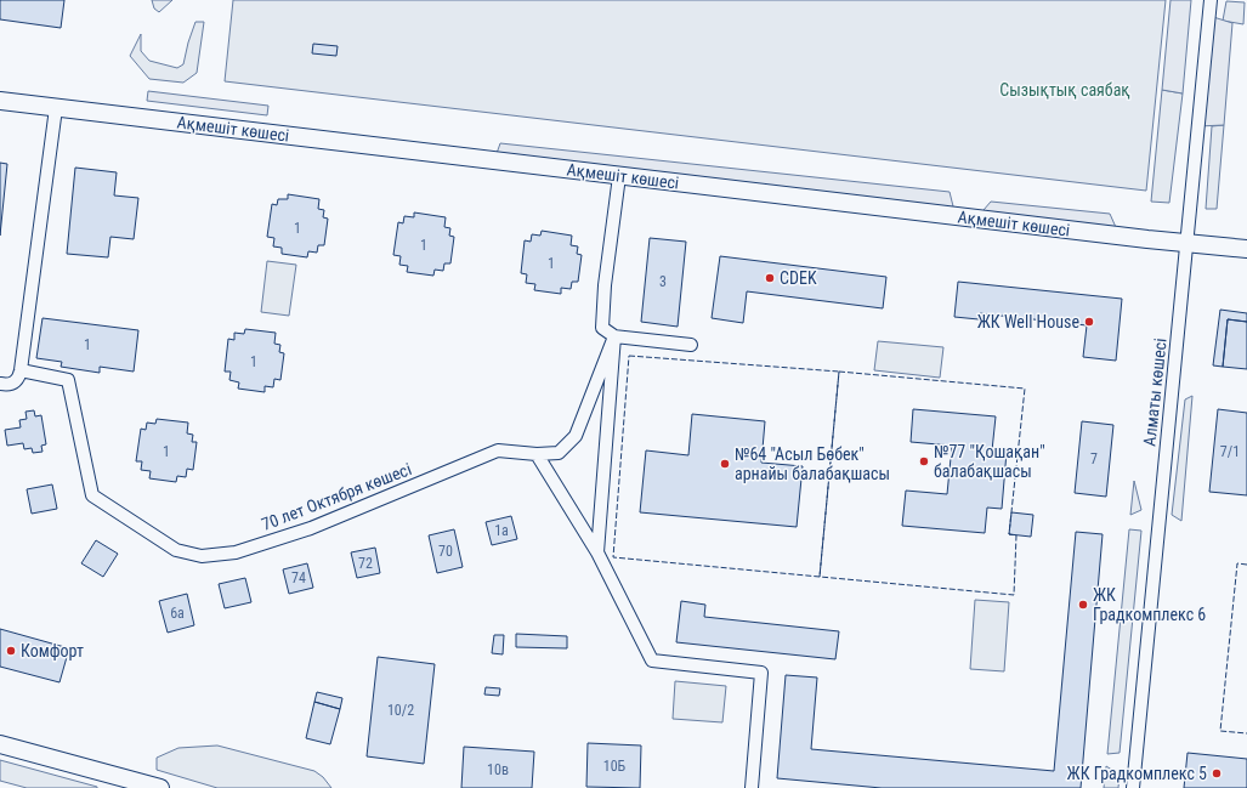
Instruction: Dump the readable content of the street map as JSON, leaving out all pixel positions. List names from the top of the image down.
{
  "streets": {
    "main road": ["Ақмешіт көшесі"],
    "street": ["Алматы көшесі", "70 лет Октября көшесі"]
  },
  "crossings": [
    ["Ақмешіт көшесі", "Алматы көшесі"]
  ],
  "parks": ["Сызықтық саябақ"],
  "places": [
    "CDEK",
    "ЖК Well House",
    "№77 \"Қошақан\" балабақшасы",
    "№64 \"Асыл Бөбек\" арнайы балабақшасы",
    "ЖК Градкомплекс 6",
    "Комфорт",
    "ЖК Градкомплекс 5"
  ],
  "house_numbers": [
    "1",
    "1",
    "1",
    "3",
    "1",
    "1",
    "1",
    "7/1",
    "7",
    "1а",
    "70",
    "72",
    "74",
    "6а",
    "10/2",
    "10Б",
    "10в"
  ]
}
